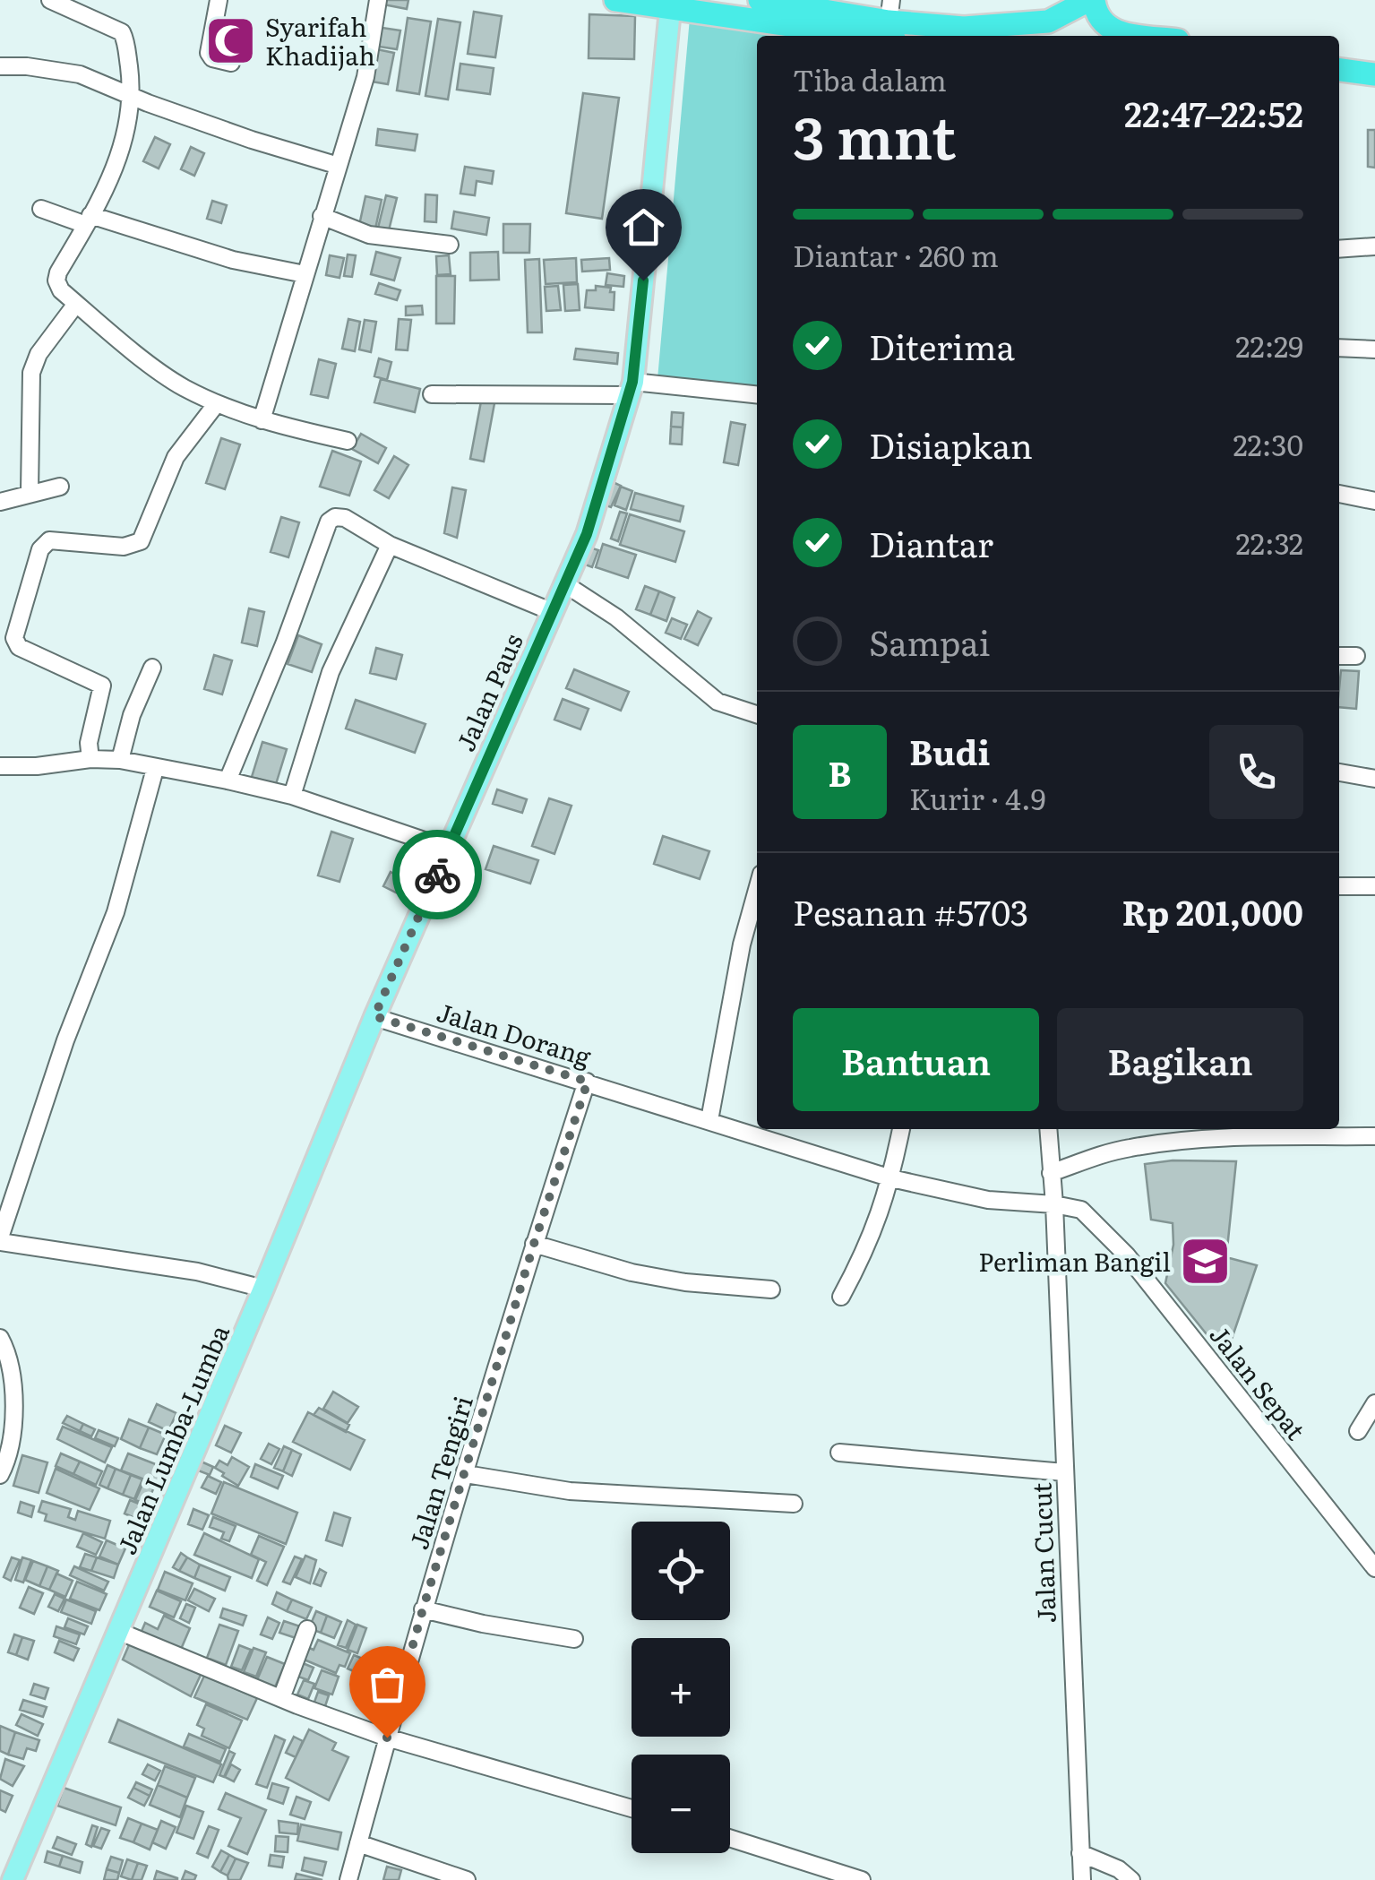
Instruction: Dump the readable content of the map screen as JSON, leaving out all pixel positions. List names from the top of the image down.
{
  "streets": {
    "main road": ["Jalan Paus", "Jalan Lumba-Lumba"],
    "street": [
      "Jalan Dorang",
      "Jalan Sepat",
      "Jalan Tengiri",
      "Jalan Cucut"
    ]
  },
  "crossings": [
    ["Jalan Paus", "Jalan Dorang"],
    ["Jalan Paus", "Jalan Lumba-Lumba"],
    ["Jalan Dorang", "Jalan Sepat"],
    ["Jalan Dorang", "Jalan Lumba-Lumba"],
    ["Jalan Dorang", "Jalan Tengiri"],
    ["Jalan Dorang", "Jalan Cucut"],
    ["Jalan Sepat", "Jalan Cucut"]
  ],
  "places": {
    "mosque": ["Syarifah Khadijah"],
    "school or university": ["Perliman Bangil"]
  },
  "page": {
    "heading": ["3 mnt", "Tiba dalam", "22:47–22:52"],
    "panel": [
      "Budi",
      "Kurir · 4.9",
      "Pesanan #5703",
      "Rp 201,000"
    ],
    "bar": "Diantar · 260 m",
    "list": [
      ["Diterima", "22:29"],
      ["Disiapkan", "22:30"],
      ["Diantar", "22:32"],
      "Sampai"
    ],
    "round": "B",
    "buttons": ["Bantuan", "Bagikan"],
    "map_buttons": ["+", "−"]
  }
}
